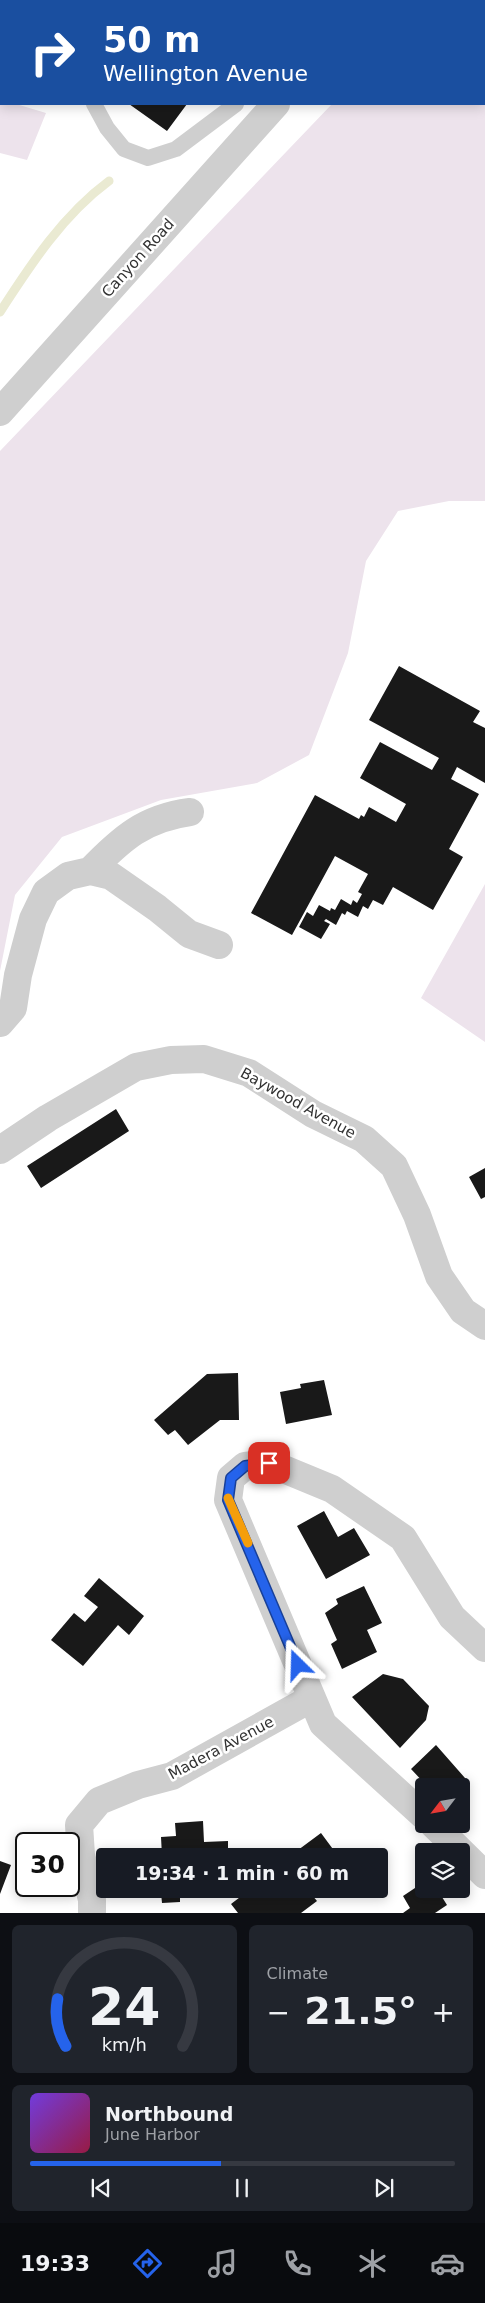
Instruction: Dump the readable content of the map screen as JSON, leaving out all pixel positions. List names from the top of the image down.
{
  "streets": {
    "street": ["Canyon Road", "Baywood Avenue", "Madera Avenue"]
  },
  "north": "bottom left",
  "page": {
    "turn": ["50 m", "Wellington Avenue"],
    "limit": "30",
    "trip": "19:34 · 1 min · 60 m",
    "tile": "Climate",
    "heat": ["−", "21.5°", "+"],
    "song": ["Northbound", "June Harbor"],
    "tabs": "19:33",
    "gauge": ["24", "km/h"]
  }
}
